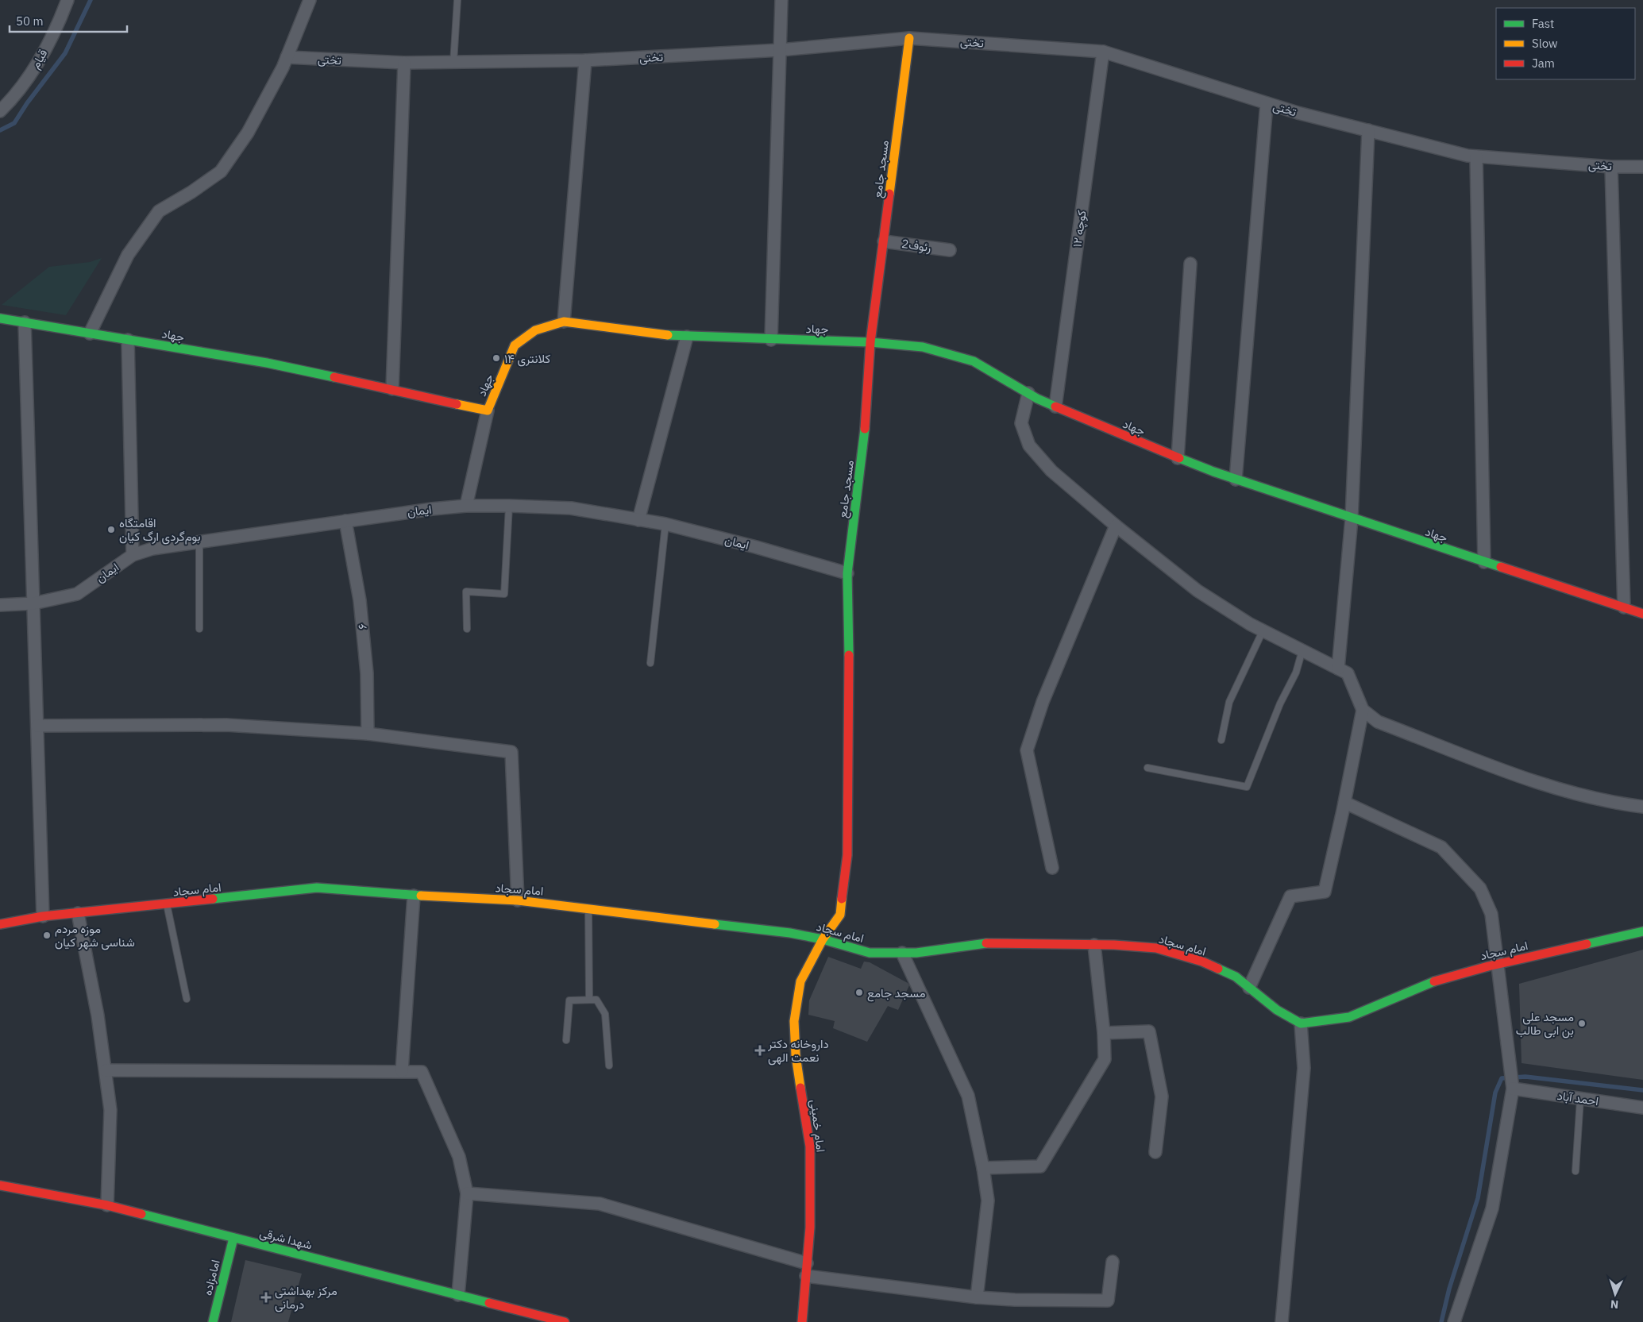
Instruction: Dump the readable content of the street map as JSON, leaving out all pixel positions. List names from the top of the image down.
{
  "streets": {
    "street": [
      "تختی",
      "قیام",
      "مسجد جامع",
      "کوچه ۱۲",
      "رئوف2",
      "جهاد",
      "ایمان",
      "۶",
      "امام سجاد",
      "احمد آباد",
      "امام خمینی",
      "شهدا شرقی",
      "امامزاده"
    ]
  },
  "crossings": [
    ["تختی", "مسجد جامع"],
    ["تختی", "کوچه ۱۲"],
    ["مسجد جامع", "رئوف2"],
    ["مسجد جامع", "جهاد"],
    ["مسجد جامع", "ایمان"],
    ["مسجد جامع", "امام سجاد"],
    ["مسجد جامع", "امام خمینی"],
    ["کوچه ۱۲", "جهاد"],
    ["ایمان", "۶"],
    ["امام سجاد", "امام خمینی"],
    ["شهدا شرقی", "امامزاده"]
  ],
  "places": {
    "other": [
      "کلانتری ۱۴",
      "اقامتگاه بوم‌گردی ارگ کیان",
      "موزه مردم شناسی شهر کیان",
      "مسجد جامع",
      "مسجد علی بن ابی طالب"
    ],
    "health": ["داروخانه دکتر نعمت الهی", "مرکز بهداشتی درمانی"]
  },
  "legend": ["Fast", "Slow", "Jam"],
  "scale_bar": "50 m",
  "north": "bottom"
}
